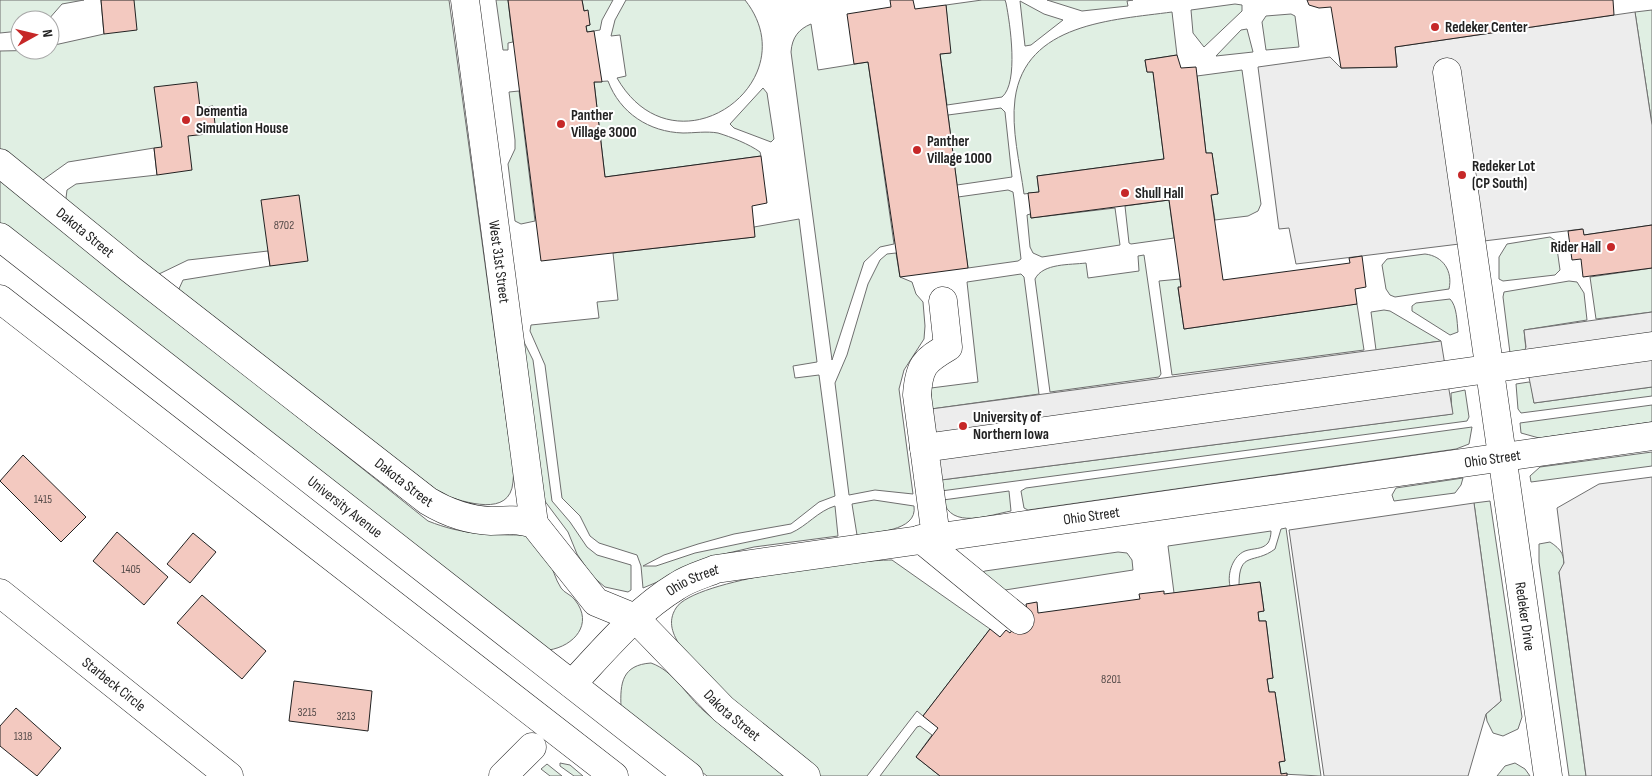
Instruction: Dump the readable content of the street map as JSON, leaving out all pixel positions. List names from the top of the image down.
{
  "streets": {
    "street": [
      "Dakota Street",
      "West 31st Street",
      "Ohio Street",
      "University Avenue",
      "Redeker Drive",
      "Starbeck Circle"
    ]
  },
  "crossings": [
    ["Dakota Street", "West 31st Street"],
    ["Dakota Street", "Ohio Street"],
    ["Ohio Street", "University Avenue"],
    ["Ohio Street", "Redeker Drive"]
  ],
  "places": [
    "Redeker Center",
    "Dementia Simulation House",
    "Panther Village 3000",
    "Panther Village 1000",
    "Redeker Lot (CP South)",
    "Shull Hall",
    "Rider Hall",
    "University of Northern Iowa"
  ],
  "house_numbers": [
    "8702",
    "1415",
    "1405",
    "8201",
    "3215",
    "3213",
    "1318"
  ],
  "north": "right"
}
